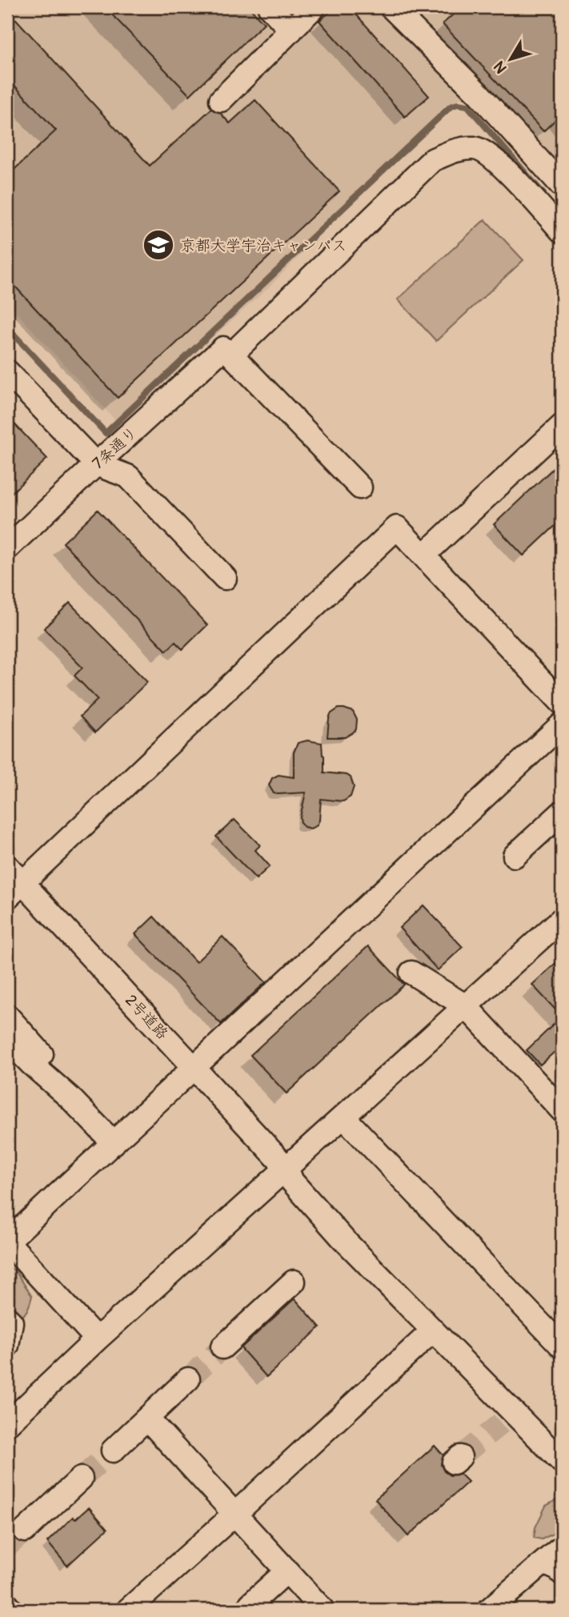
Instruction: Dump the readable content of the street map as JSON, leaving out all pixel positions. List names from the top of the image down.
{
  "streets": {
    "lane": ["7条通り", "2号道路"]
  },
  "places": {
    "school or university": ["京都大学宇治キャンパス"]
  },
  "north": "bottom left"
}
